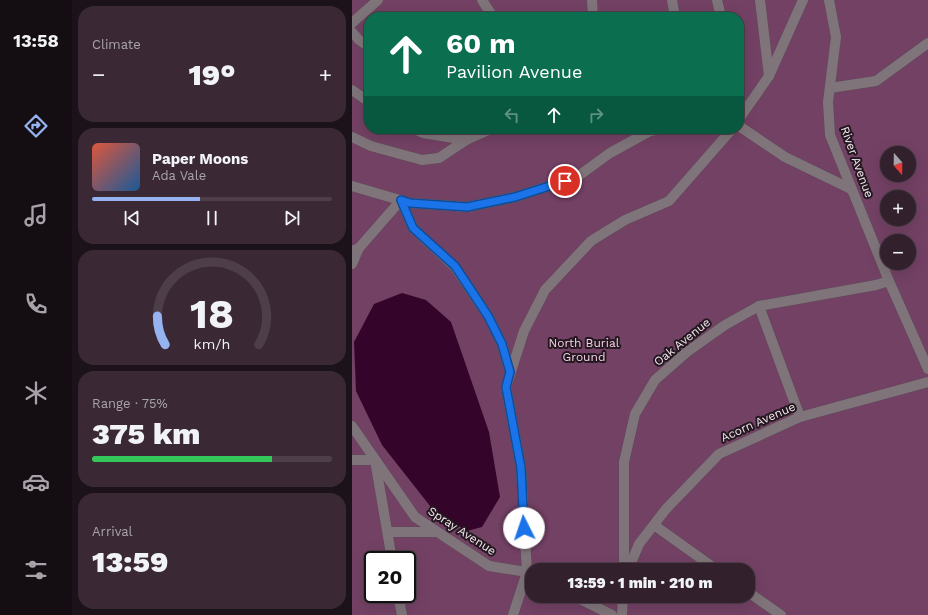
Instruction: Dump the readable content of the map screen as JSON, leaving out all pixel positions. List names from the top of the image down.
{
  "streets": {
    "lane": [
      "River Avenue",
      "Oak Avenue",
      "Acorn Avenue",
      "Spray Avenue"
    ]
  },
  "crossings": [
    ["River Avenue", "Oak Avenue"]
  ],
  "parks": ["North Burial Ground"],
  "north": "bottom",
  "page": {
    "tabs": "13:58",
    "tile": [
      "Climate",
      ["Range · 75%", "375 km"],
      ["Arrival", "13:59"]
    ],
    "turn": ["60 m", "Pavilion Avenue"],
    "heat": ["−", "19°", "+"],
    "song": ["Paper Moons", "Ada Vale"],
    "map_buttons": ["+", "−"],
    "limit": "20",
    "trip": "13:59 · 1 min · 210 m",
    "gauge": ["18", "km/h"]
  }
}
